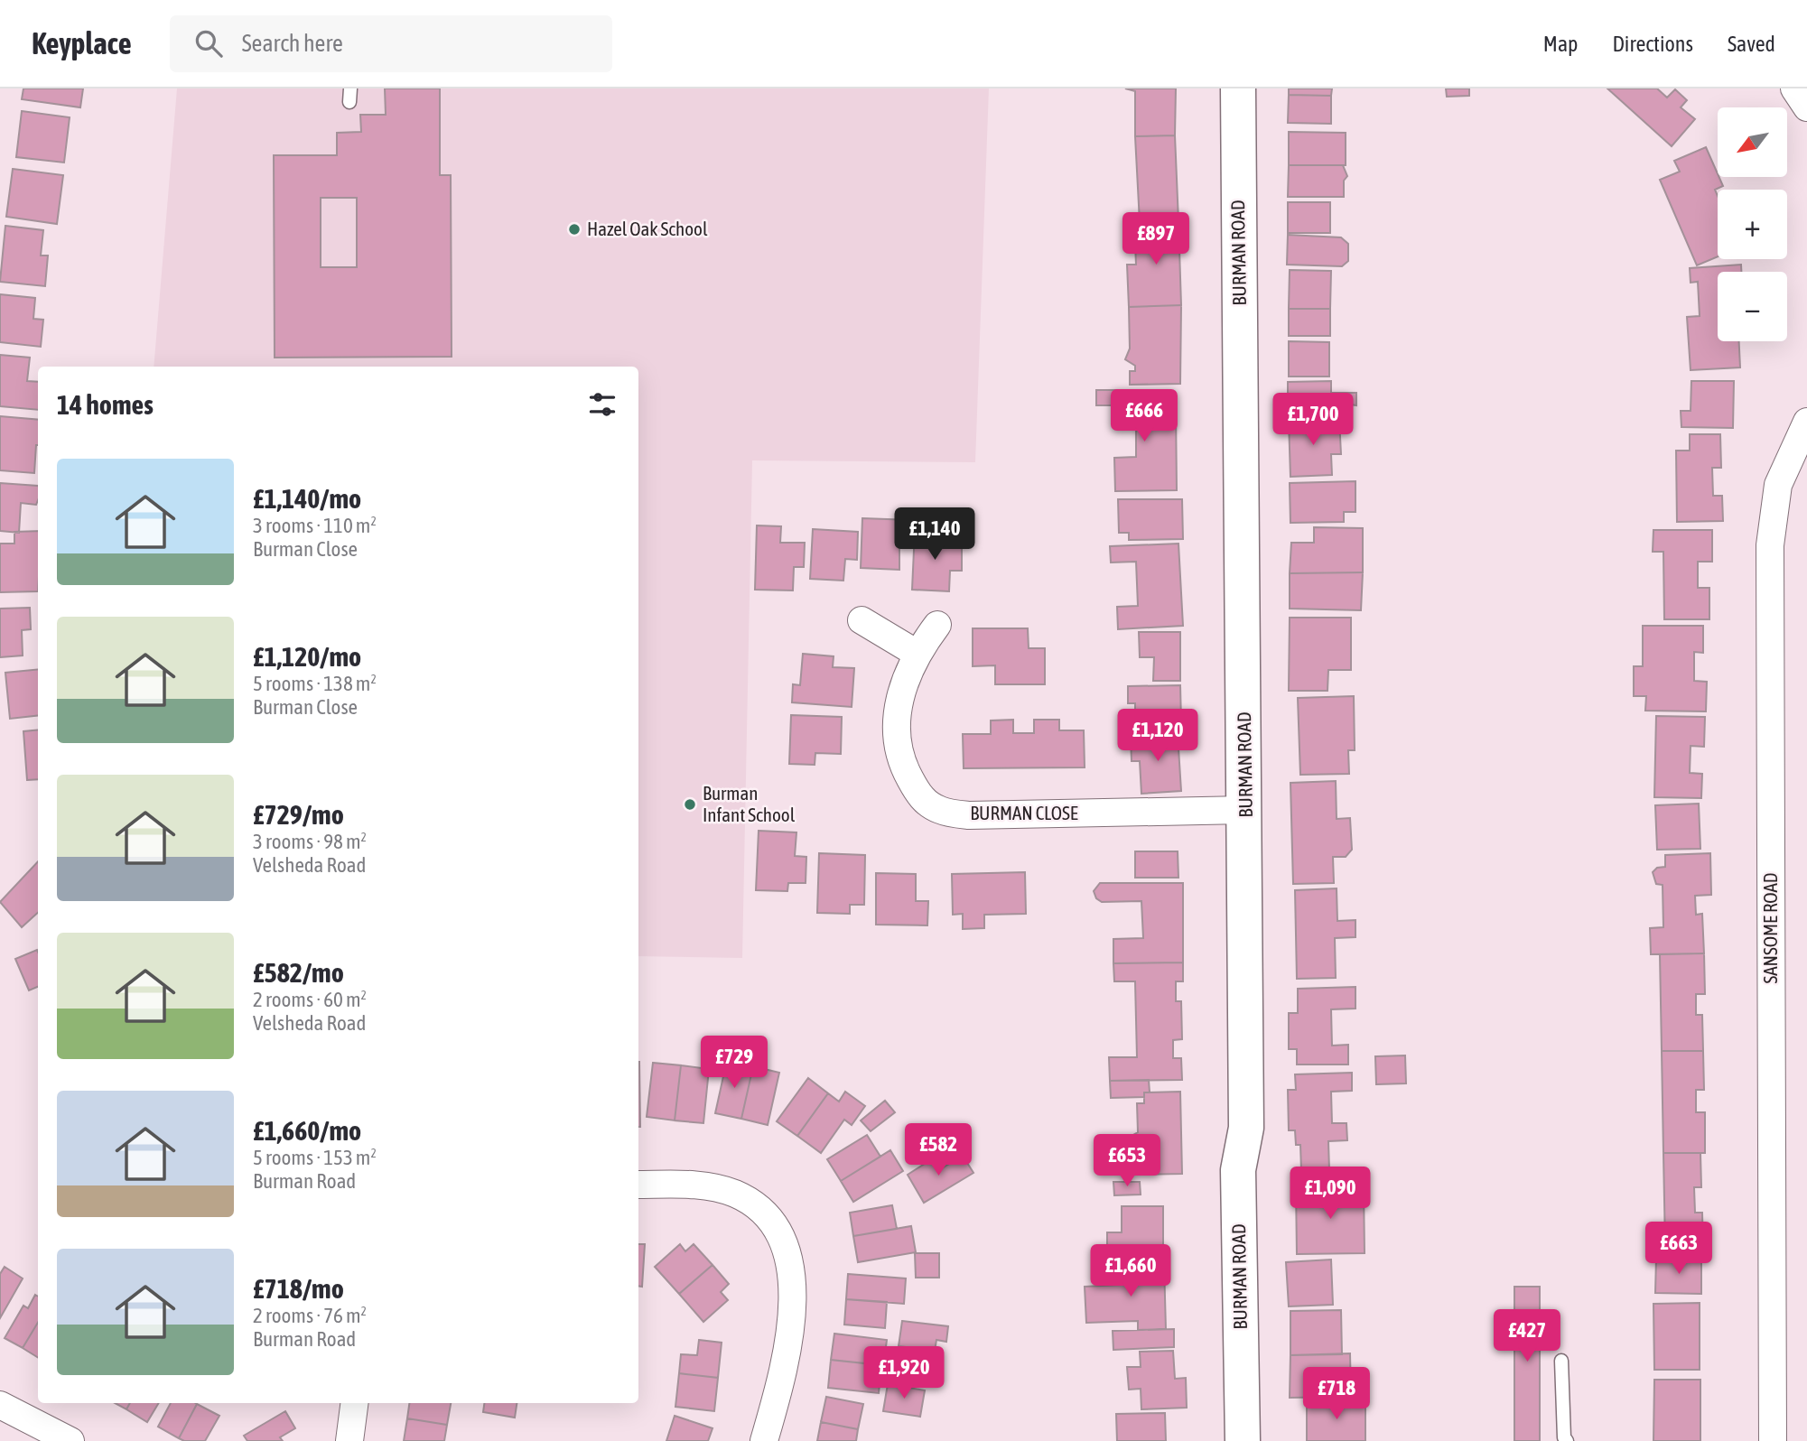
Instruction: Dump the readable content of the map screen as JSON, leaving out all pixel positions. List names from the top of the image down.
{
  "streets": {
    "street": ["BURMAN ROAD", "BURMAN CLOSE", "SANSOME ROAD"]
  },
  "crossings": [
    ["BURMAN ROAD", "BURMAN CLOSE"]
  ],
  "places": ["Hazel Oak School", "Burman Infant School"],
  "north": "bottom left",
  "page": {
    "header": "Keyplace",
    "search": "Search here",
    "nav": ["Map", "Directions", "Saved"],
    "map_buttons": ["+", "−"],
    "price": [
      "£897",
      "£666",
      "£1,700",
      "£1,140",
      "£1,120",
      "£729",
      "£582",
      "£653",
      "£1,090",
      "£663",
      "£1,660",
      "£427",
      "£1,920",
      "£718"
    ],
    "heading": "14 homes",
    "list": [
      {
        "name": "£1,140/mo",
        "note": "3 rooms · 110 m² · Burman Close"
      },
      {
        "name": "£1,120/mo",
        "note": "5 rooms · 138 m² · Burman Close"
      },
      {
        "name": "£729/mo",
        "note": "3 rooms · 98 m² · Velsheda Road"
      },
      {
        "name": "£582/mo",
        "note": "2 rooms · 60 m² · Velsheda Road"
      },
      {
        "name": "£1,660/mo",
        "note": "5 rooms · 153 m² · Burman Road"
      },
      {
        "name": "£718/mo",
        "note": "2 rooms · 76 m² · Burman Road"
      }
    ]
  }
}
